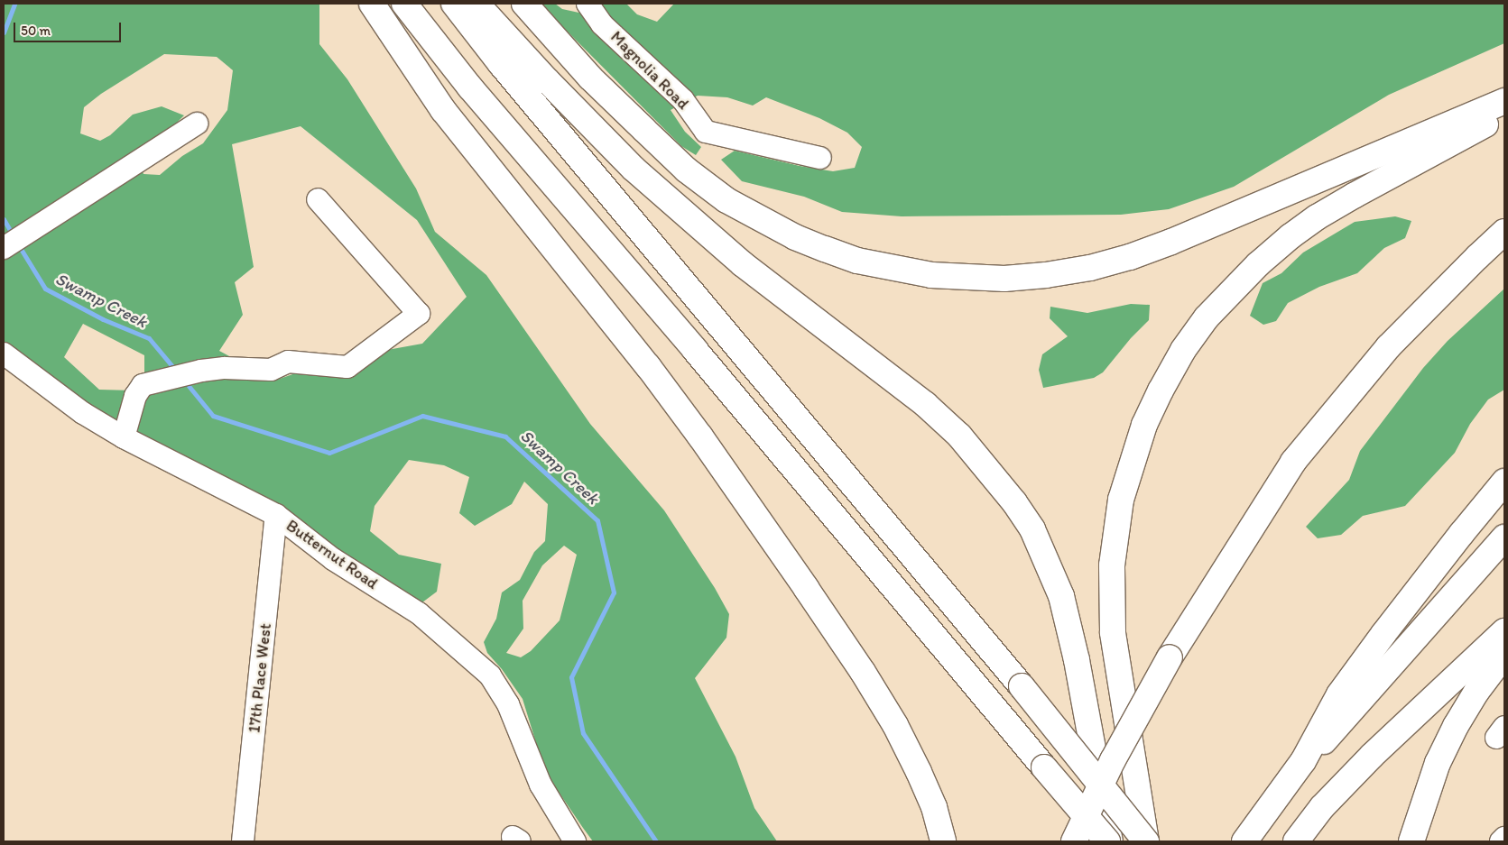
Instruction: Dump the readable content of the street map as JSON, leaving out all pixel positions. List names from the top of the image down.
{
  "streets": {
    "street": ["Magnolia Road", "Butternut Road", "17th Place West"]
  },
  "crossings": [
    ["Butternut Road", "17th Place West"]
  ],
  "water": ["Swamp Creek"],
  "scale_bar": "50 m"
}
